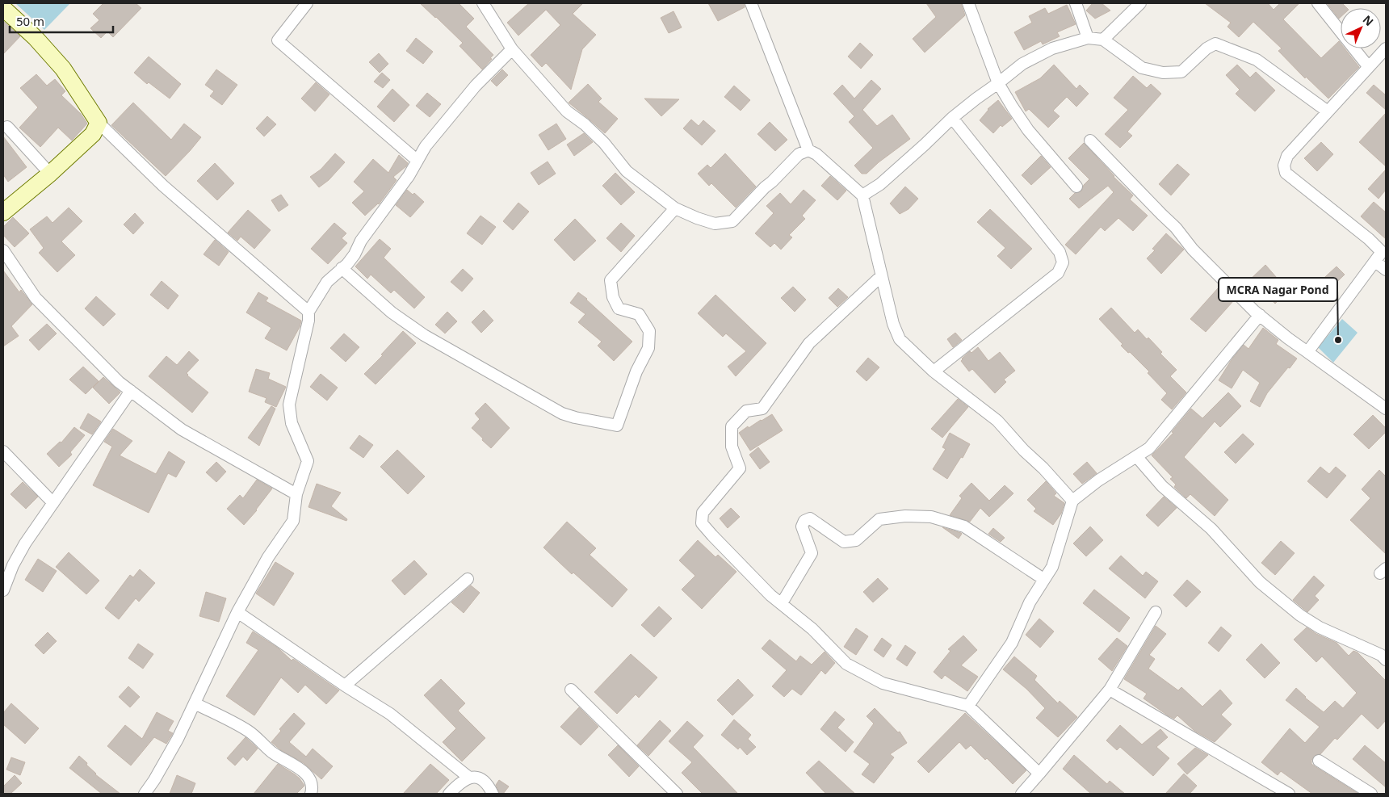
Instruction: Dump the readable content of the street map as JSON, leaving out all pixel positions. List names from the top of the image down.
{
  "places": ["MCRA Nagar Pond"],
  "scale_bar": "50 m",
  "north": "top right"
}
